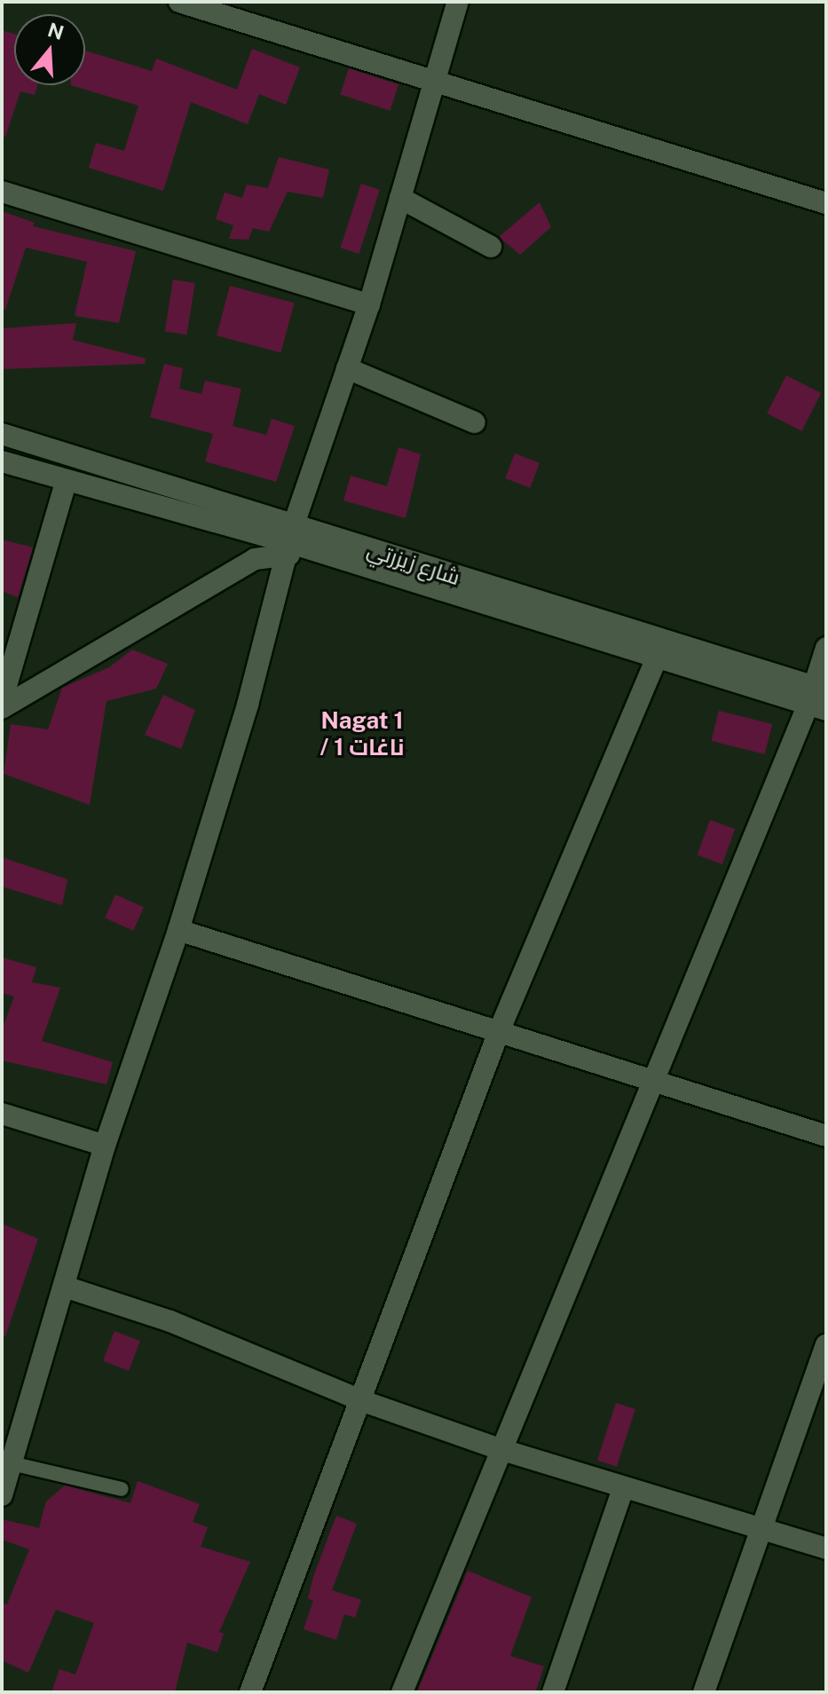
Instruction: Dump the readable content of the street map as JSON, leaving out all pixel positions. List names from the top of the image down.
{
  "streets": {
    "street": ["شارع زيزرتي"]
  },
  "districts": ["Nagat 1 / ناغات 1"],
  "north": "top"
}
